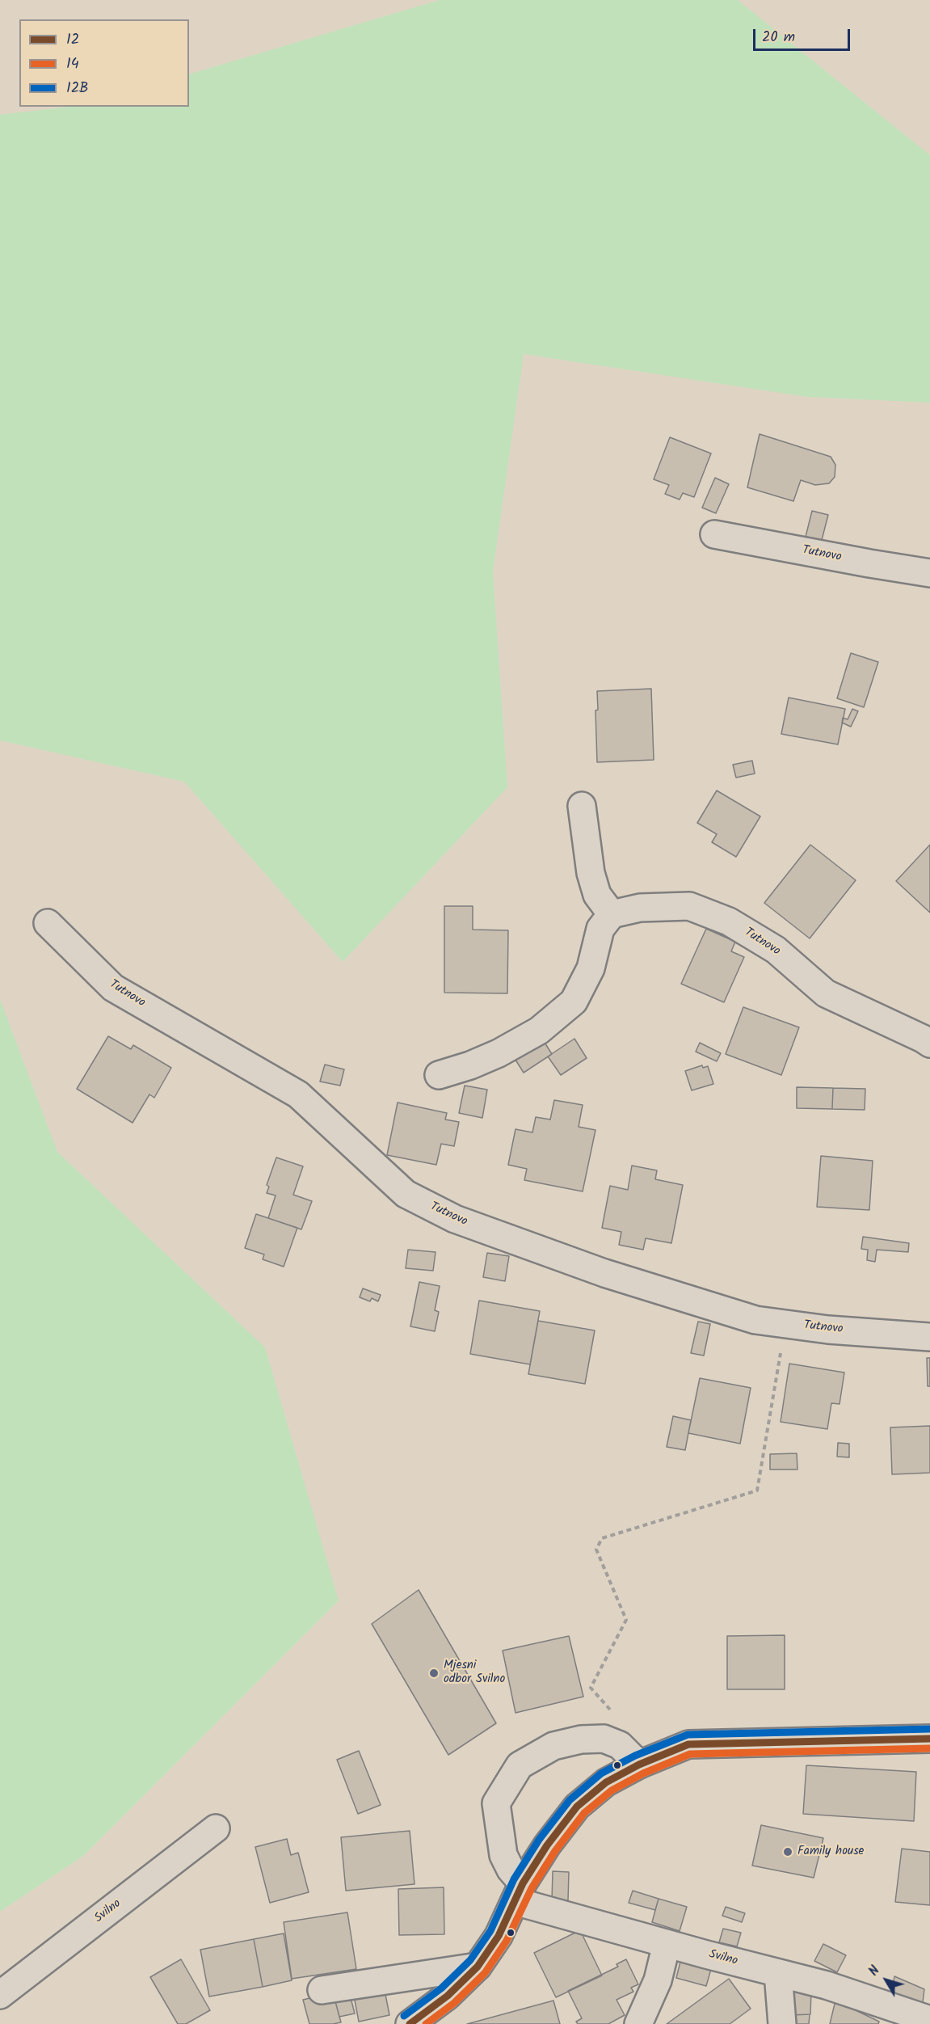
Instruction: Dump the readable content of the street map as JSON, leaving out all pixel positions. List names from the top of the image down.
{
  "streets": {
    "street": ["Tutnovo", "Svilno"]
  },
  "places": ["Mjesni odbor Svilno", "Family house"],
  "lines": ["transit line 12B", "transit line 12", "transit line 14"],
  "legend": ["12", "14", "12B"],
  "scale_bar": "20 m",
  "north": "top left"
}
